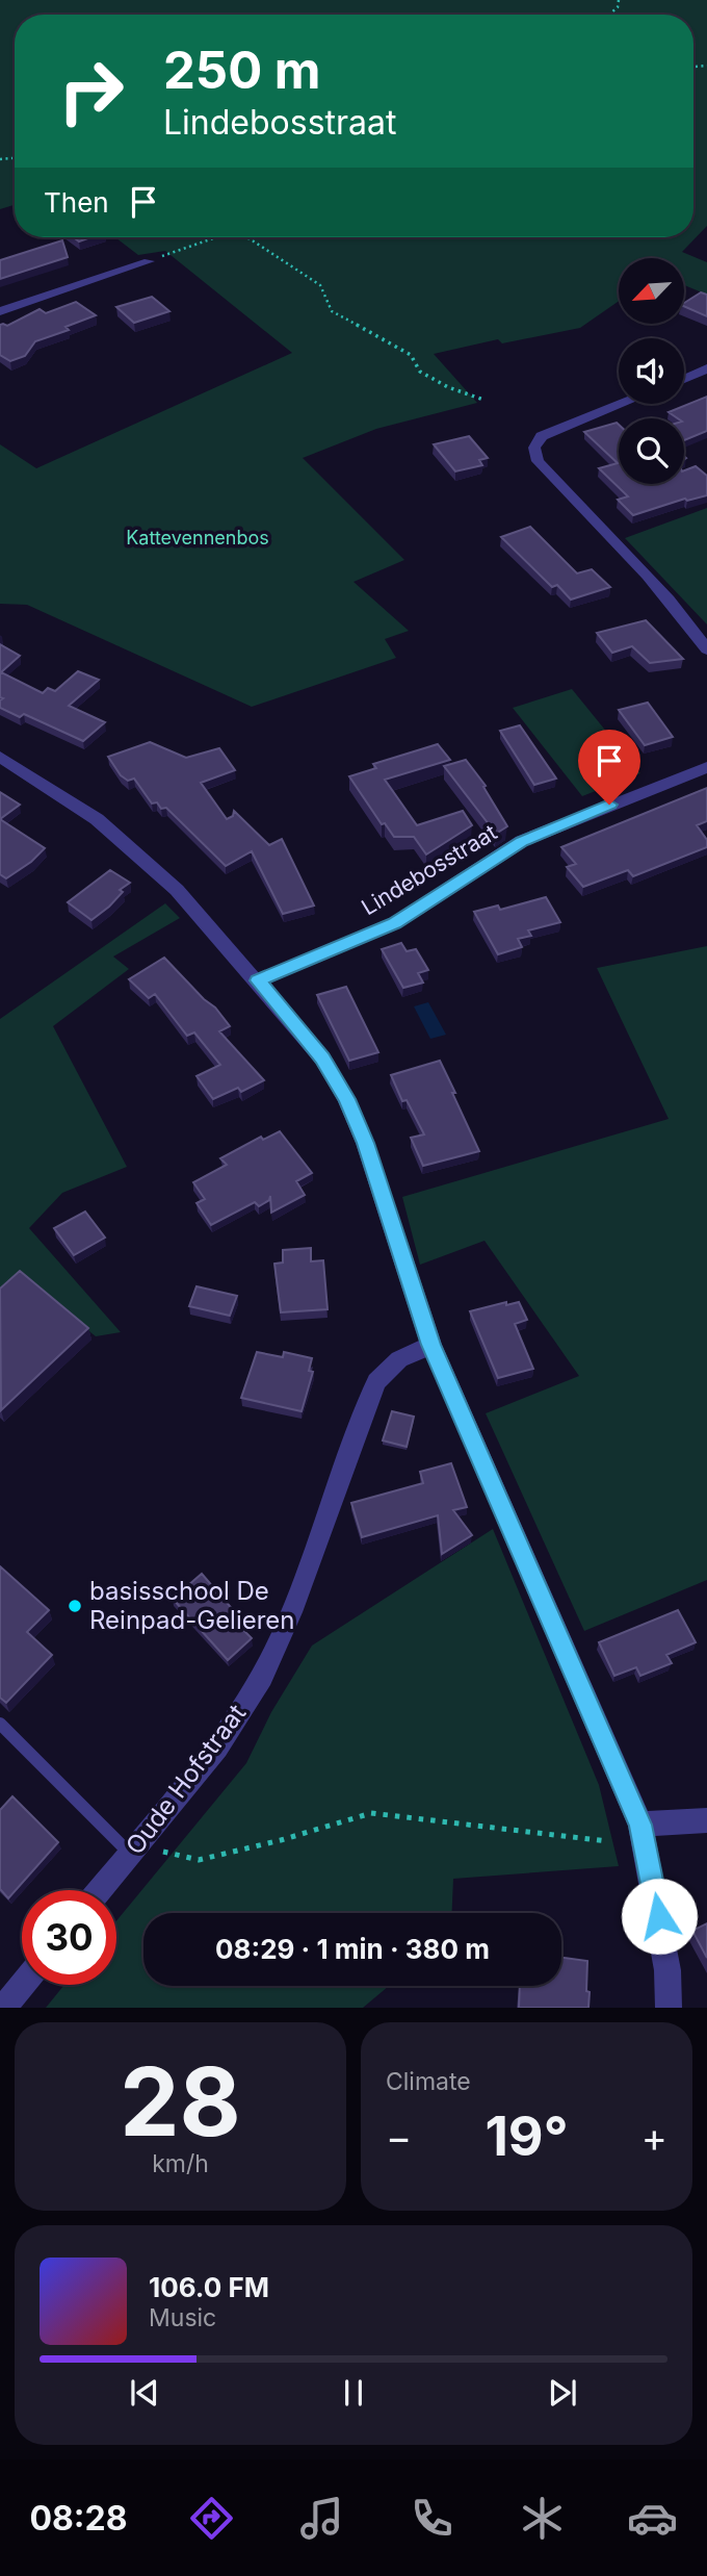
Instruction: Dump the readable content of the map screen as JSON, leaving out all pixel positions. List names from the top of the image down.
{
  "streets": {
    "street": ["Lindebosstraat", "Oude Hofstraat"]
  },
  "parks": ["Kattevennenbos"],
  "places": ["basisschool De Reinpad-Gelieren"],
  "north": "bottom left",
  "page": {
    "turn": ["250 m", "Lindebosstraat"],
    "then": "Then",
    "limit": "30",
    "trip": "08:29 · 1 min · 380 m",
    "tile": [
      ["28", "km/h"],
      "Climate"
    ],
    "heat": ["−", "19°", "+"],
    "song": ["106.0 FM", "Music"],
    "tabs": "08:28"
  }
}
